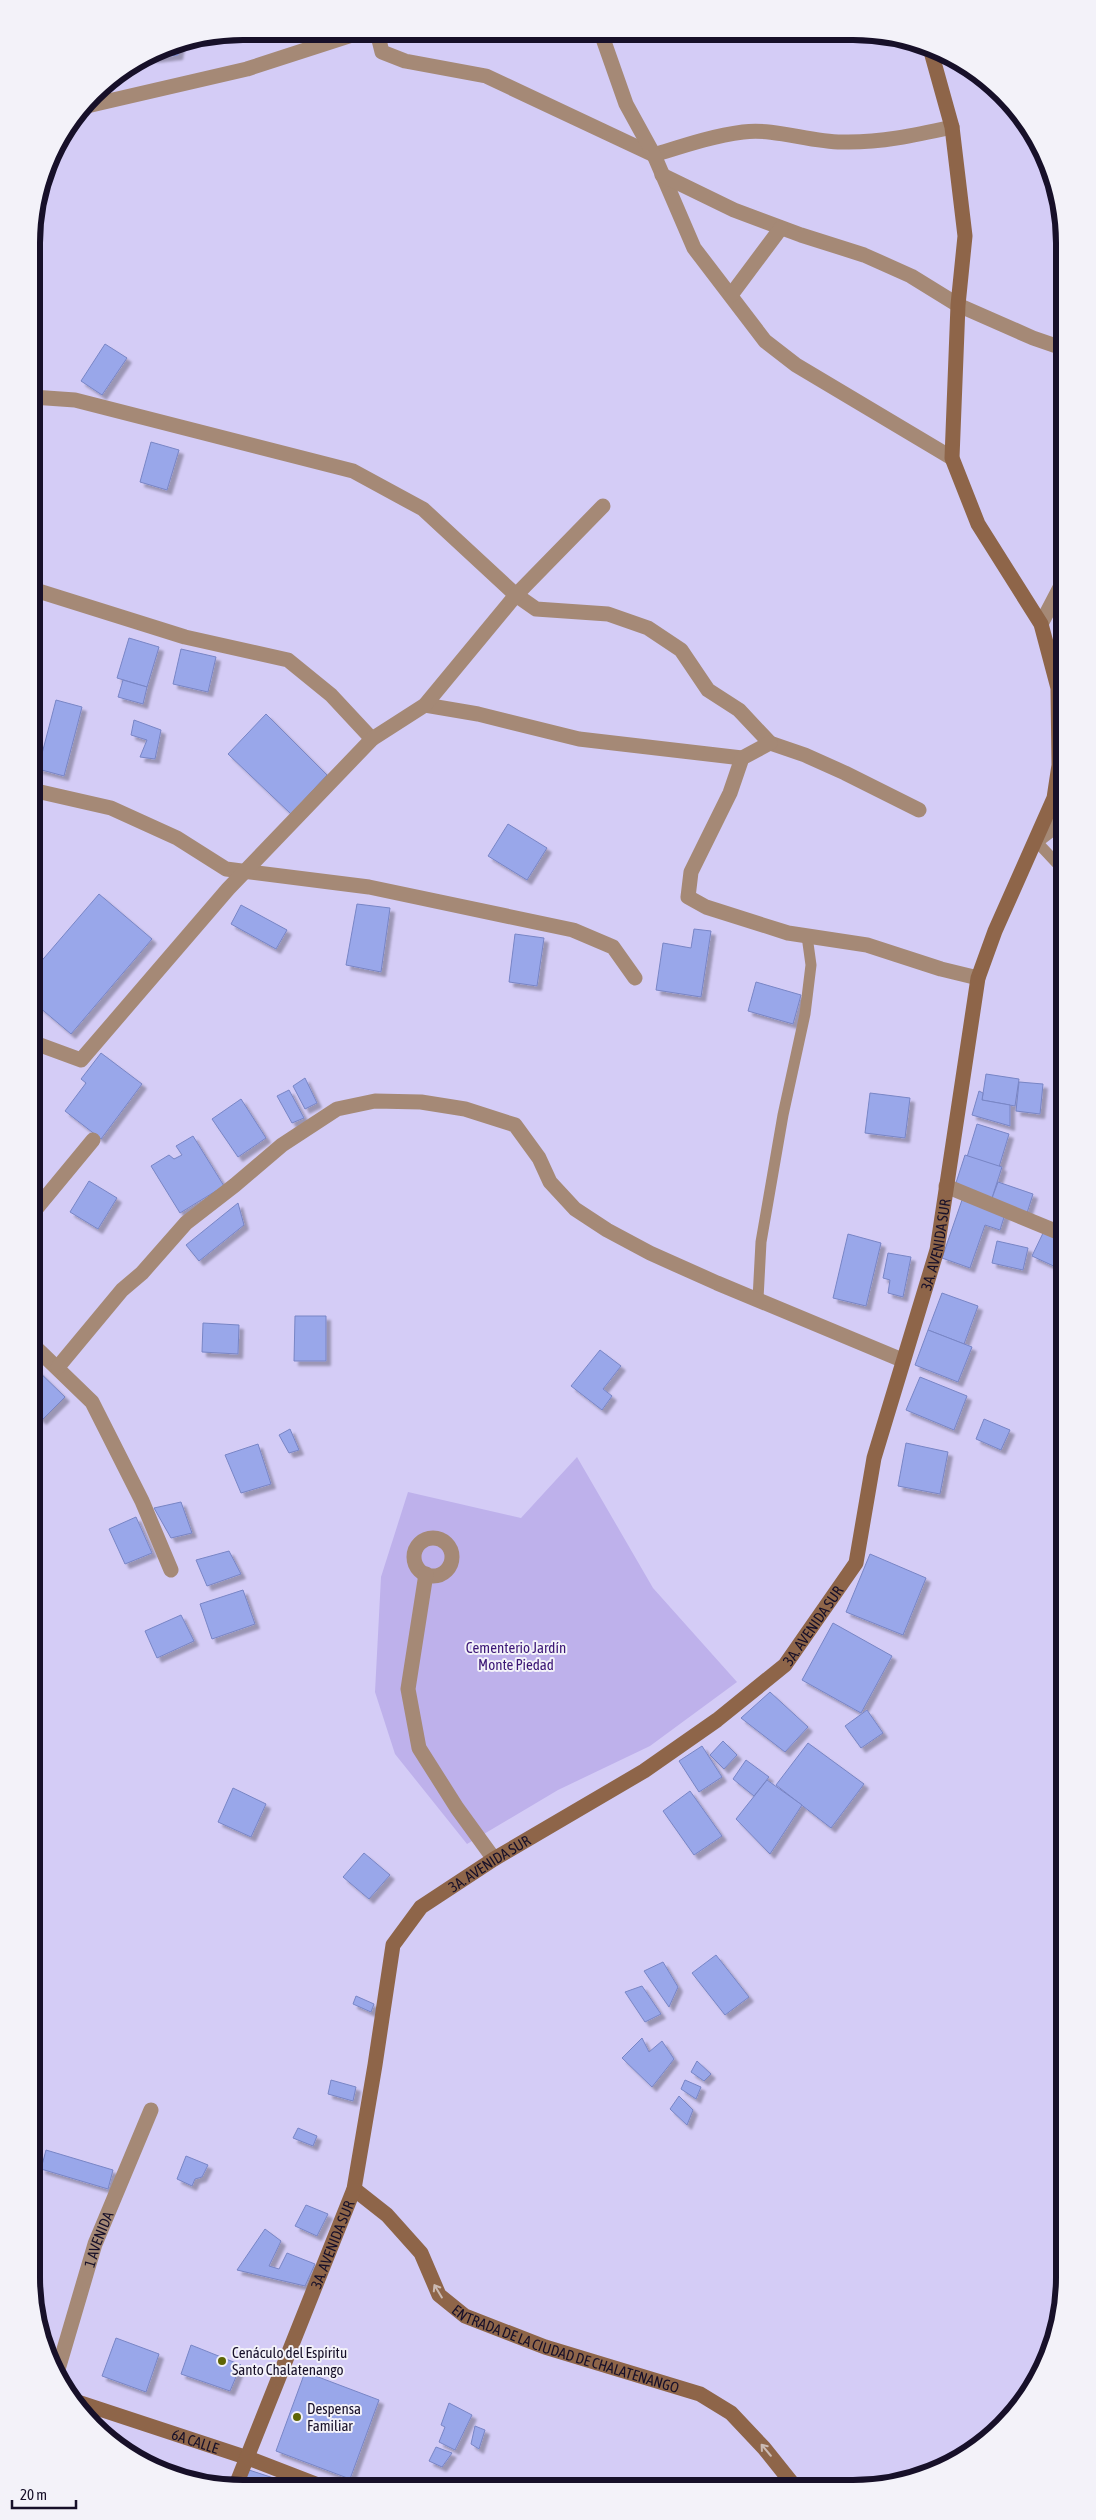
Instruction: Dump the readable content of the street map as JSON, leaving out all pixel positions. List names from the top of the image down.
{
  "streets": {
    "street": [
      "3A. AVENIDA SUR",
      "1 AVENIDA",
      "ENTRADA DE LA CIUDAD DE CHALATENANGO",
      "6A CALLE"
    ]
  },
  "crossings": [
    ["3A. AVENIDA SUR", "ENTRADA DE LA CIUDAD DE CHALATENANGO"],
    ["3A. AVENIDA SUR", "6A CALLE"]
  ],
  "one_way": ["ENTRADA DE LA CIUDAD DE CHALATENANGO"],
  "parks": ["Cementerio Jardín Monte Piedad"],
  "places": ["Cenáculo del Espíritu Santo Chalatenango", "Despensa Familiar"],
  "scale_bar": "20 m"
}
